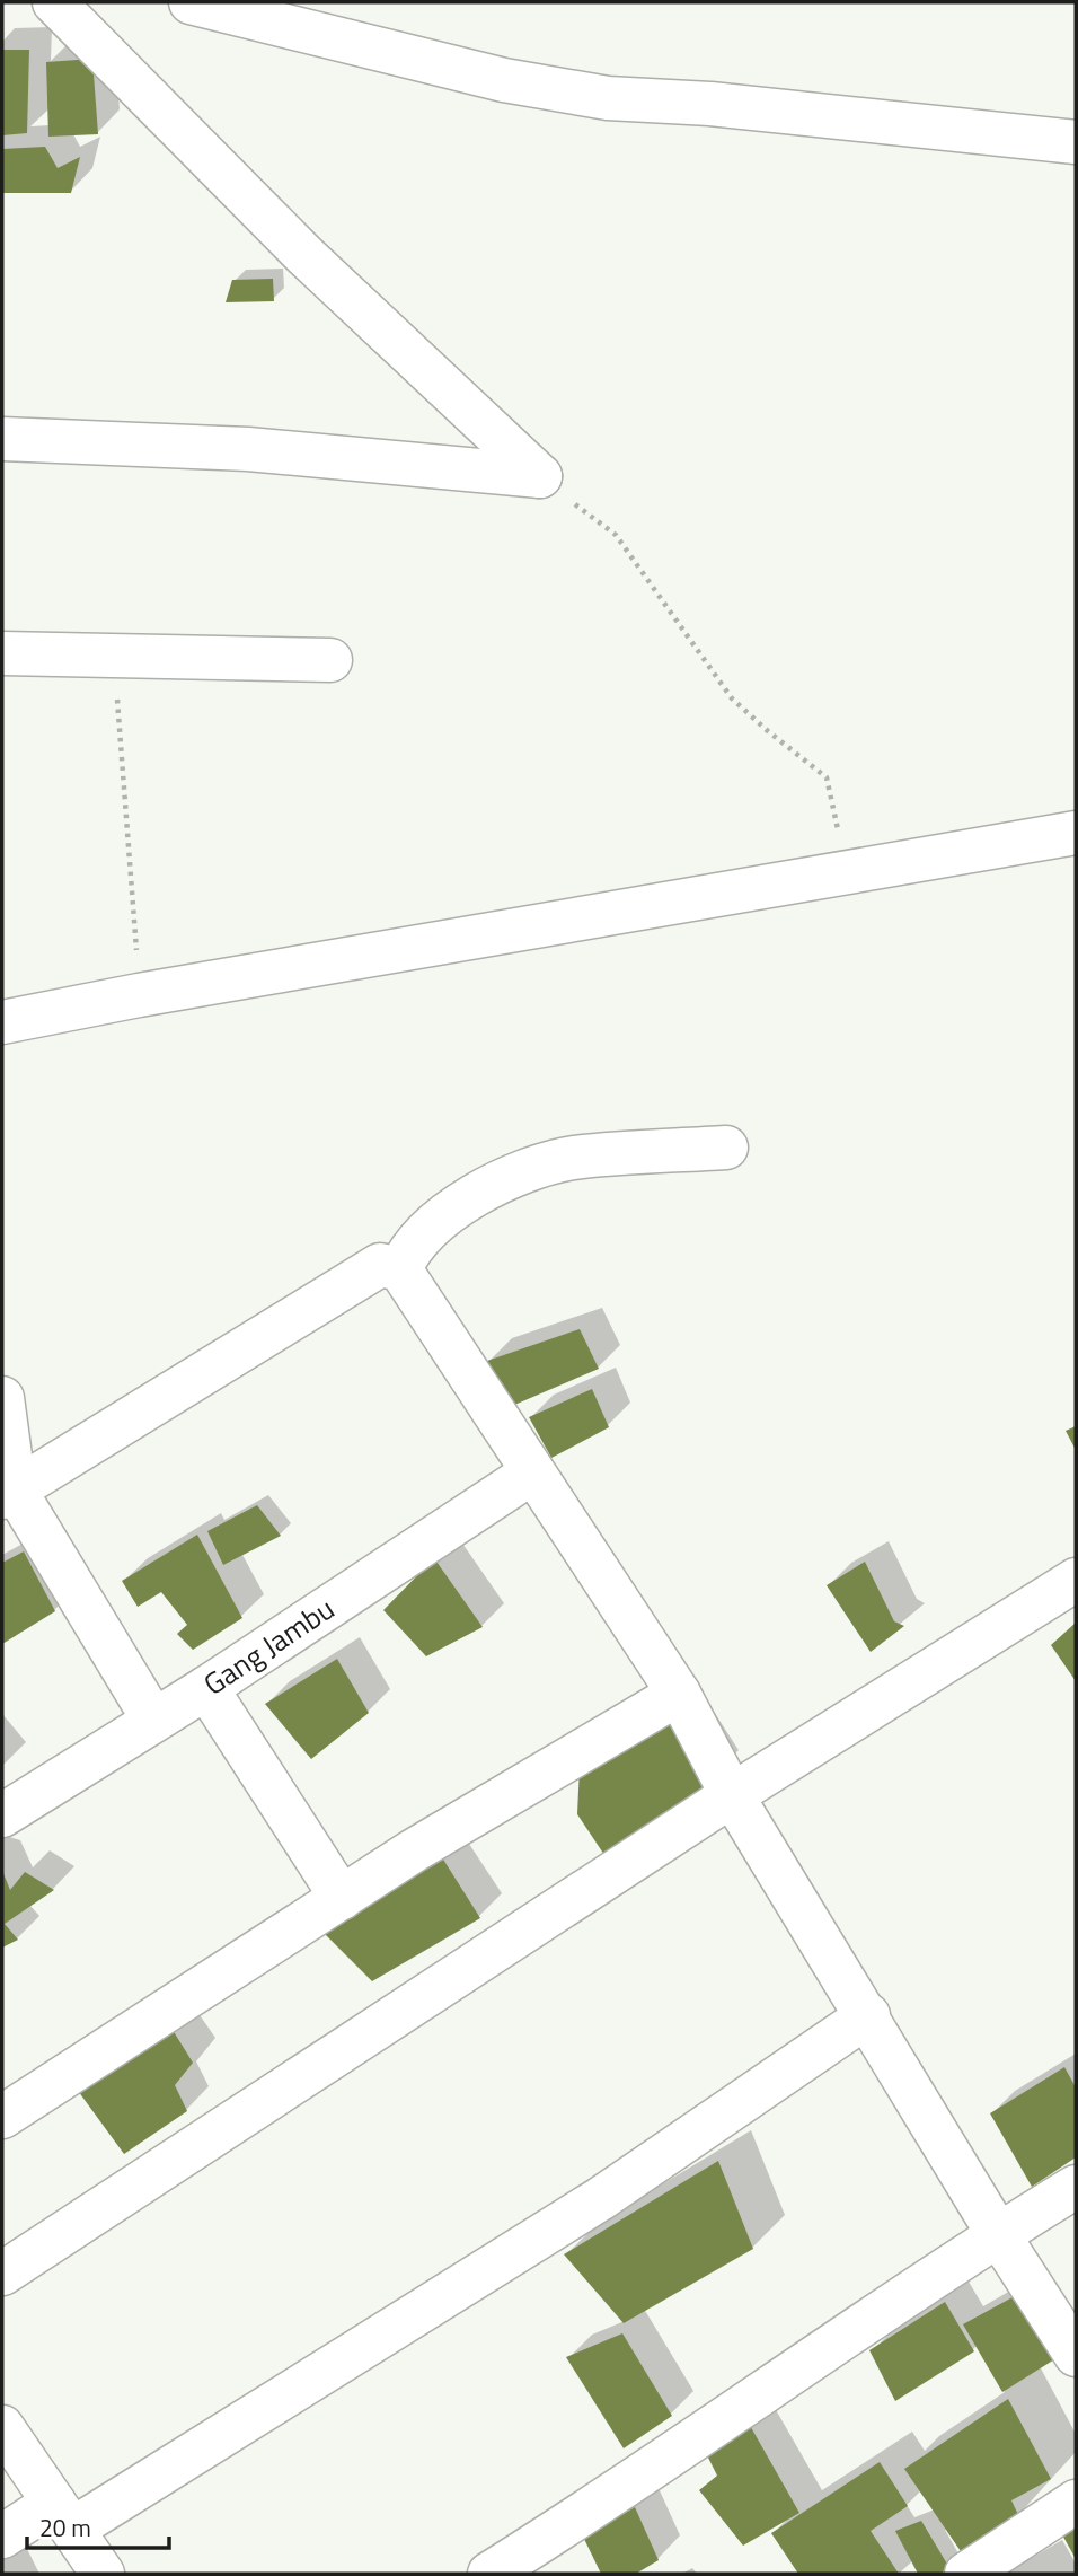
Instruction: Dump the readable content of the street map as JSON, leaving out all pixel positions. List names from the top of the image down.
{
  "streets": {
    "street": ["Gang Jambu"]
  },
  "scale_bar": "20 m"
}
